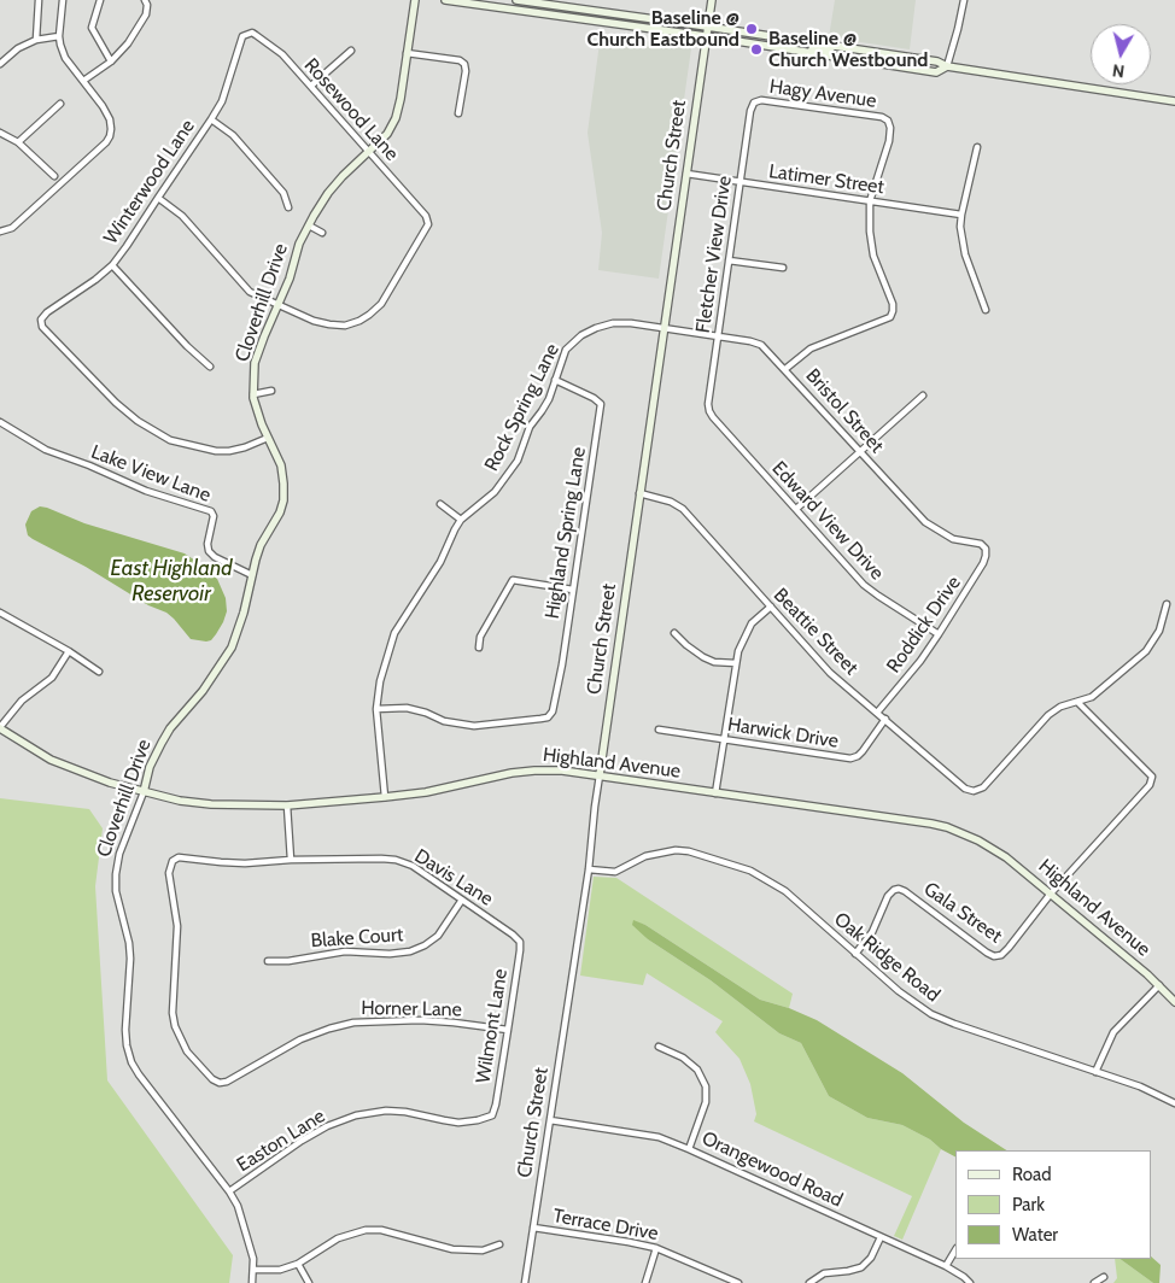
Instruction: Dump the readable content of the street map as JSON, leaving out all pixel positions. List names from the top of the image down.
{
  "streets": {
    "main road": ["Church Street", "Cloverhill Drive", "Highland Avenue"],
    "street": [
      "Hagy Avenue",
      "Rosewood Lane",
      "Latimer Street",
      "Winterwood Lane",
      "Fletcher View Drive",
      "Rock Spring Lane",
      "Bristol Street",
      "Lake View Lane",
      "Edward View Drive",
      "Highland Spring Lane",
      "Roddick Drive",
      "Beattie Street",
      "Harwick Drive",
      "Davis Lane",
      "Gala Street",
      "Blake Court",
      "Oak Ridge Road",
      "Horner Lane",
      "Wilmont Lane",
      "Easton Lane",
      "Orangewood Road",
      "Terrace Drive"
    ]
  },
  "crossings": [
    ["Hagy Avenue", "Latimer Street"],
    ["Hagy Avenue", "Fletcher View Drive"],
    ["Rosewood Lane", "Winterwood Lane"],
    ["Rosewood Lane", "Cloverhill Drive"],
    ["Church Street", "Latimer Street"],
    ["Church Street", "Rock Spring Lane"],
    ["Church Street", "Bristol Street"],
    ["Church Street", "Beattie Street"],
    ["Church Street", "Highland Avenue"],
    ["Church Street", "Oak Ridge Road"],
    ["Church Street", "Orangewood Road"],
    ["Church Street", "Terrace Drive"],
    ["Latimer Street", "Fletcher View Drive"],
    ["Winterwood Lane", "Cloverhill Drive"],
    ["Fletcher View Drive", "Bristol Street"],
    ["Fletcher View Drive", "Edward View Drive"],
    ["Cloverhill Drive", "Lake View Lane"],
    ["Cloverhill Drive", "Highland Avenue"],
    ["Cloverhill Drive", "Easton Lane"],
    ["Rock Spring Lane", "Bristol Street"],
    ["Rock Spring Lane", "Highland Spring Lane"],
    ["Rock Spring Lane", "Highland Avenue"],
    ["Bristol Street", "Roddick Drive"],
    ["Edward View Drive", "Roddick Drive"],
    ["Roddick Drive", "Beattie Street"],
    ["Beattie Street", "Harwick Drive"],
    ["Beattie Street", "Gala Street"],
    ["Highland Avenue", "Gala Street"],
    ["Davis Lane", "Blake Court"],
    ["Davis Lane", "Horner Lane"],
    ["Davis Lane", "Wilmont Lane"],
    ["Gala Street", "Oak Ridge Road"],
    ["Horner Lane", "Wilmont Lane"],
    ["Wilmont Lane", "Easton Lane"]
  ],
  "water": ["East Highland Reservoir"],
  "places": ["Baseline @ Church Eastbound", "Baseline @ Church Westbound"],
  "legend": ["Road", "Park", "Water"],
  "north": "bottom"
}
